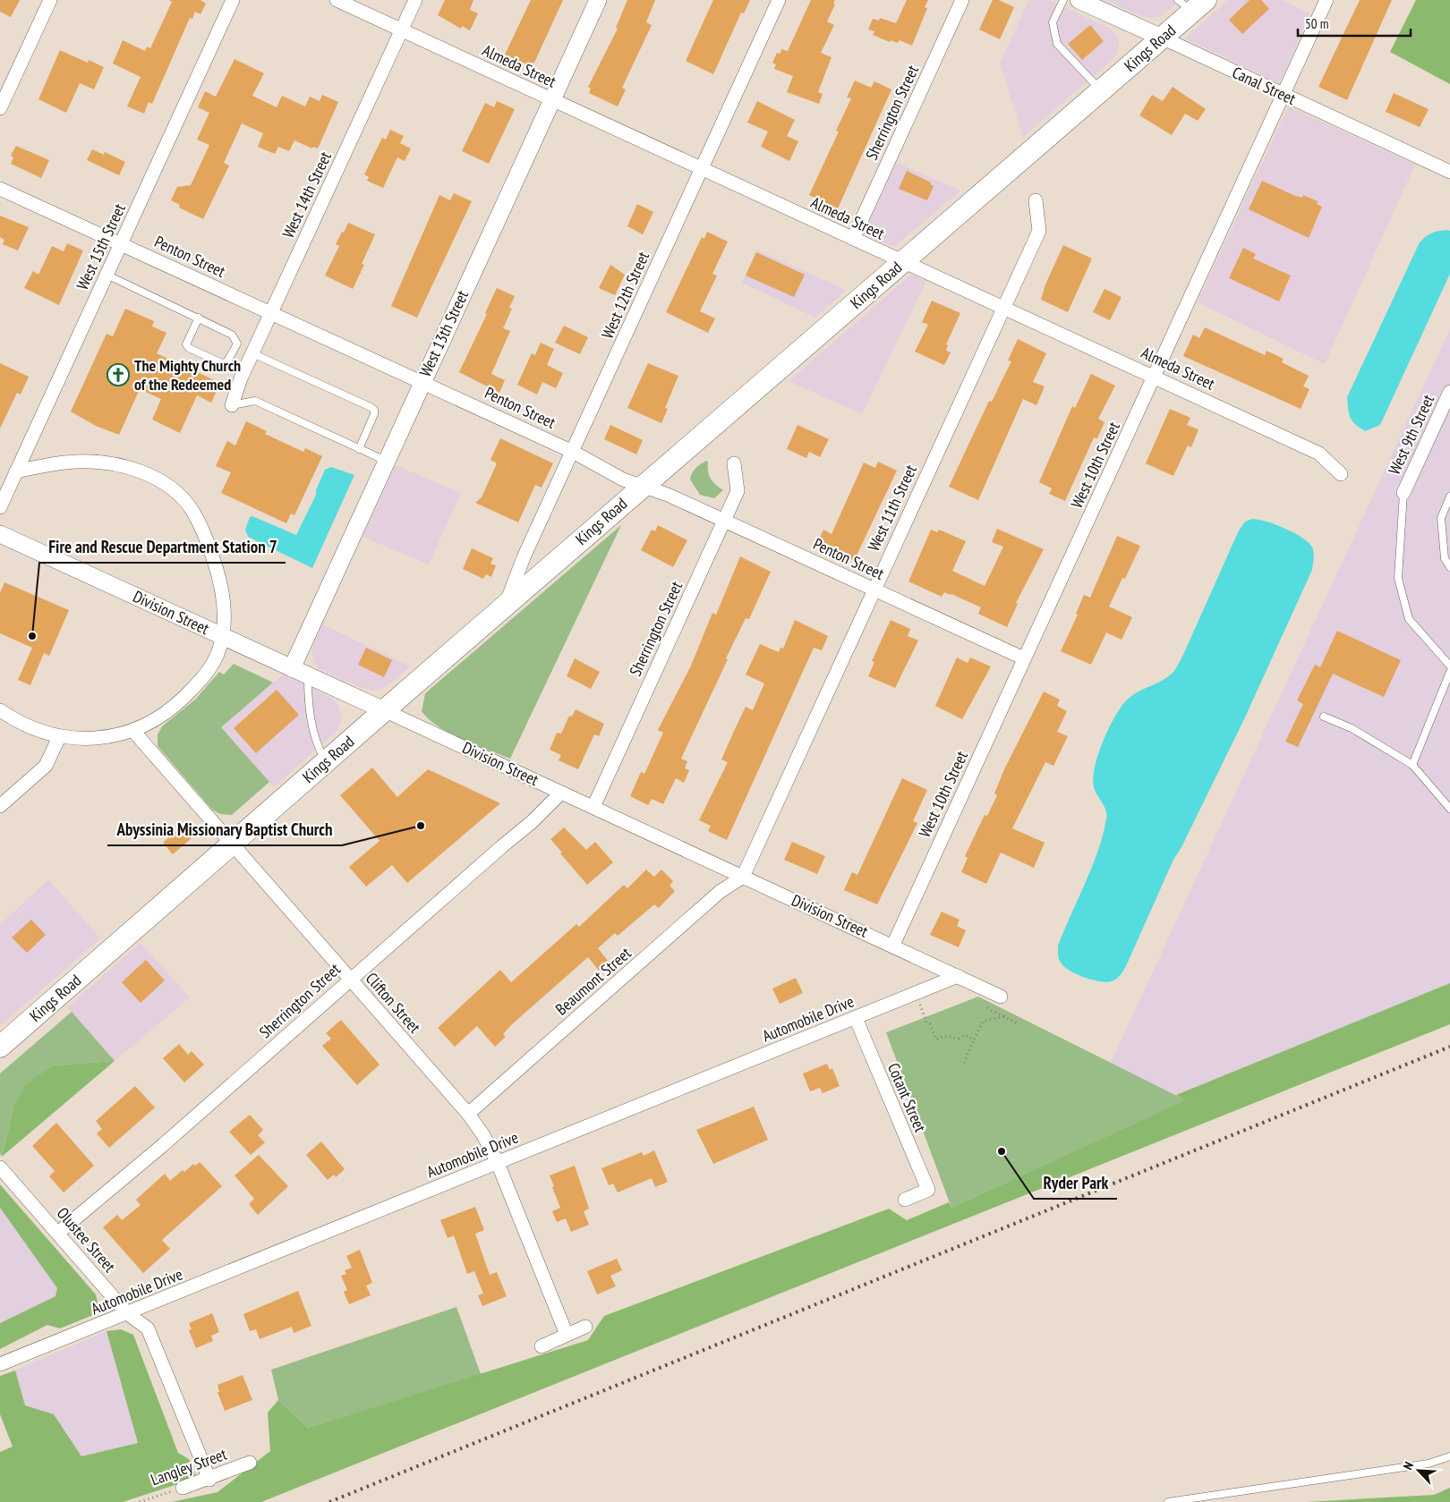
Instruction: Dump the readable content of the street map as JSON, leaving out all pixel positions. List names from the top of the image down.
{
  "streets": {
    "main road": ["Kings Road"],
    "street": [
      "Almeda Street",
      "Canal Street",
      "Sherrington Street",
      "West 14th Street",
      "West 15th Street",
      "Penton Street",
      "West 12th Street",
      "West 13th Street",
      "West 9th Street",
      "West 10th Street",
      "West 11th Street",
      "Division Street",
      "Beaumont Street",
      "Clifton Street",
      "Automobile Drive",
      "Cotant Street",
      "Olustee Street",
      "Langley Street"
    ]
  },
  "crossings": [
    ["Kings Road", "Almeda Street"],
    ["Kings Road", "Canal Street"],
    ["Kings Road", "Penton Street"],
    ["Kings Road", "West 12th Street"],
    ["Kings Road", "Division Street"],
    ["Kings Road", "Clifton Street"],
    ["Almeda Street", "Sherrington Street"],
    ["Almeda Street", "West 14th Street"],
    ["Almeda Street", "West 12th Street"],
    ["Almeda Street", "West 13th Street"],
    ["Almeda Street", "West 10th Street"],
    ["Almeda Street", "West 11th Street"],
    ["Canal Street", "West 10th Street"],
    ["Sherrington Street", "Penton Street"],
    ["Sherrington Street", "Division Street"],
    ["Sherrington Street", "Clifton Street"],
    ["Sherrington Street", "Olustee Street"],
    ["West 14th Street", "Penton Street"],
    ["West 15th Street", "Penton Street"],
    ["Penton Street", "West 12th Street"],
    ["Penton Street", "West 13th Street"],
    ["Penton Street", "West 10th Street"],
    ["Penton Street", "West 11th Street"],
    ["West 13th Street", "Division Street"],
    ["West 10th Street", "Division Street"],
    ["West 11th Street", "Division Street"],
    ["West 11th Street", "Beaumont Street"],
    ["Division Street", "Beaumont Street"],
    ["Division Street", "Automobile Drive"],
    ["Beaumont Street", "Clifton Street"],
    ["Clifton Street", "Automobile Drive"],
    ["Automobile Drive", "Cotant Street"],
    ["Automobile Drive", "Olustee Street"],
    ["Olustee Street", "Langley Street"]
  ],
  "places": {
    "church": ["The Mighty Church of the Redeemed"],
    "other": ["Fire and Rescue Department Station 7", "Abyssinia Missionary Baptist Church", "Ryder Park"]
  },
  "scale_bar": "50 m",
  "north": "top left"
}
